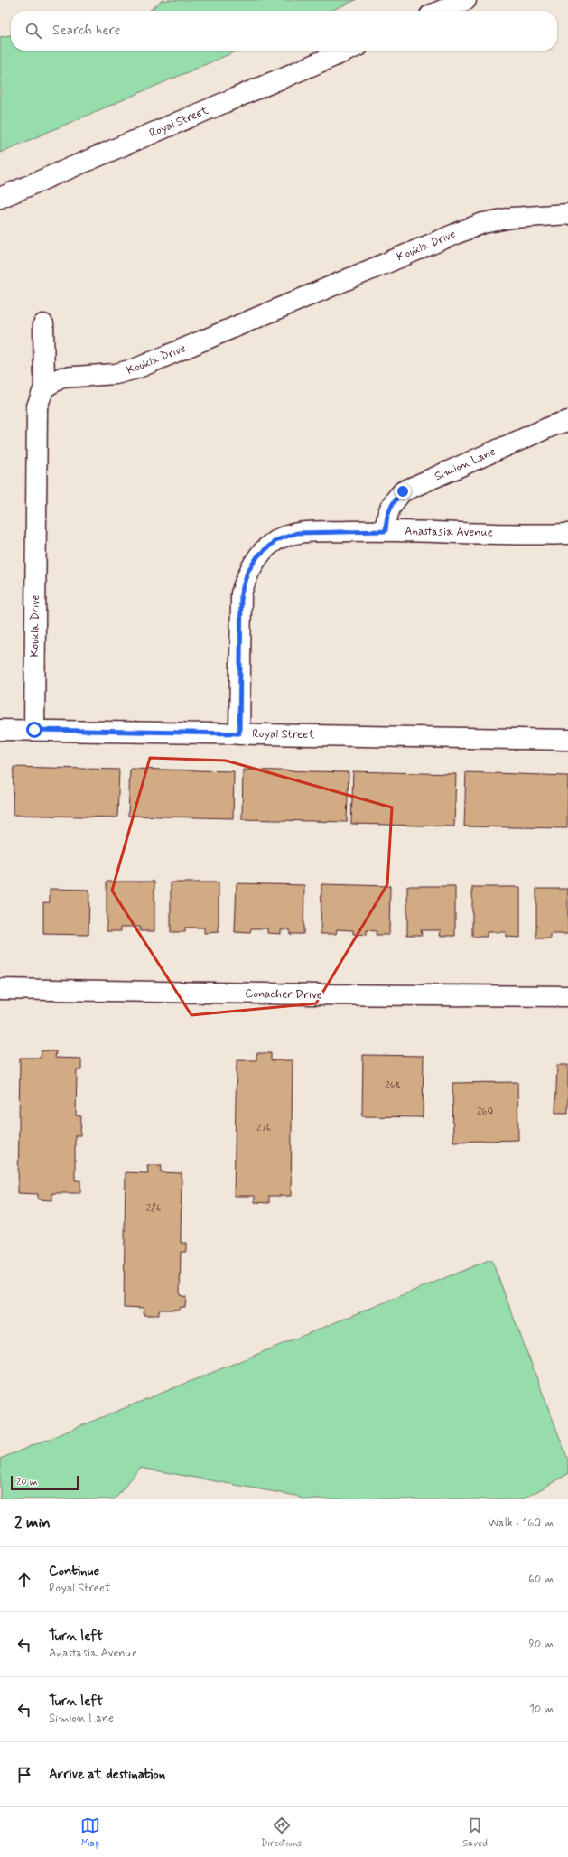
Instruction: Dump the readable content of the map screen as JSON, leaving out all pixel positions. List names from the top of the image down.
{
  "streets": {
    "street": [
      "Royal Street",
      "Koukla Drive",
      "Simion Lane",
      "Anastasia Avenue",
      "Conacher Drive"
    ]
  },
  "crossings": [
    ["Royal Street", "Koukla Drive"],
    ["Royal Street", "Anastasia Avenue"],
    ["Simion Lane", "Anastasia Avenue"]
  ],
  "house_numbers": [
    "268",
    "260",
    "276",
    "286"
  ],
  "scale_bar": "20 m",
  "page": {
    "search": "Search here",
    "scale": "20 m",
    "heading": ["2 min", "Walk · 160 m"],
    "list": [
      ["Continue", "Royal Street", "60 m"],
      ["Turn left", "Anastasia Avenue", "90 m"],
      ["Turn left", "Simion Lane", "10 m"],
      "Arrive at destination"
    ],
    "nav": ["Map", "Directions", "Saved"]
  }
}
